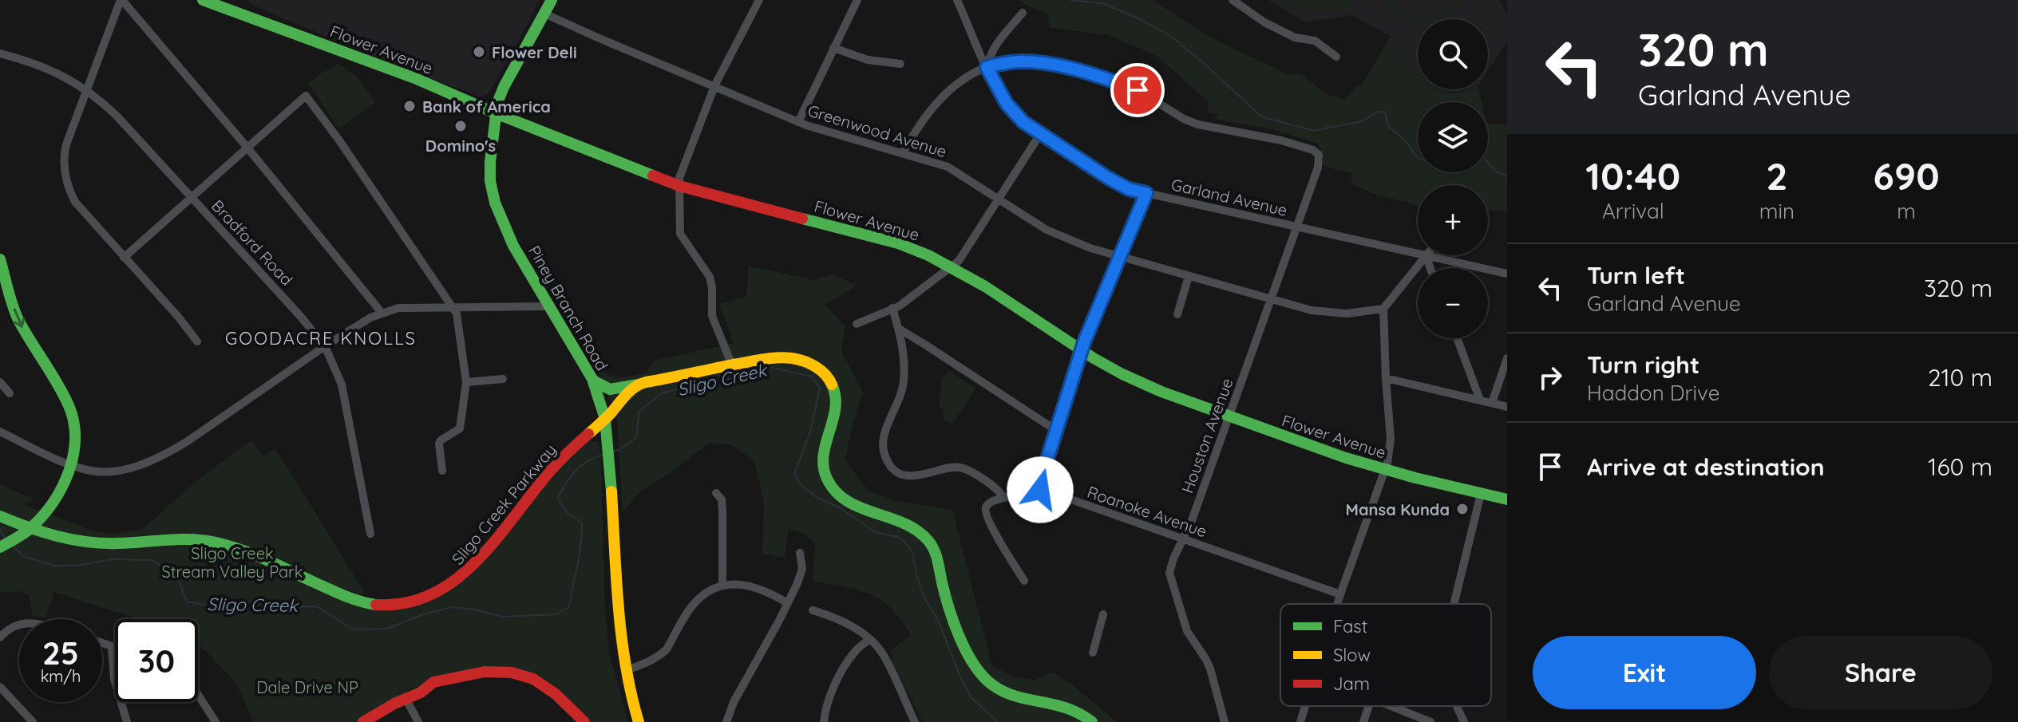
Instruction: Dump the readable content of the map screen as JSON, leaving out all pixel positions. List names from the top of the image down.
{
  "streets": {
    "street": [
      "Flower Avenue",
      "Greenwood Avenue",
      "Garland Avenue",
      "Bradford Road",
      "Piney Branch Road",
      "Houston Avenue",
      "Sligo Creek Parkway",
      "Roanoke Avenue"
    ]
  },
  "crossings": [
    ["Flower Avenue", "Piney Branch Road"],
    ["Flower Avenue", "Houston Avenue"],
    ["Greenwood Avenue", "Piney Branch Road"],
    ["Greenwood Avenue", "Houston Avenue"],
    ["Garland Avenue", "Houston Avenue"],
    ["Piney Branch Road", "Sligo Creek Parkway"],
    ["Houston Avenue", "Roanoke Avenue"]
  ],
  "districts": ["GOODACRE KNOLLS"],
  "water": ["Sligo Creek"],
  "parks": ["Sligo Creek Stream Valley Park", "Dale Drive NP"],
  "places": [
    "Flower Deli",
    "Bank of America",
    "Domino's",
    "Mansa Kunda"
  ],
  "legend": ["Fast", "Slow", "Jam"],
  "page": {
    "turn": ["320 m", "Garland Avenue"],
    "map_buttons": ["+", "−"],
    "eta": [
      "10:40",
      "Arrival",
      "2",
      "min",
      "690",
      "m"
    ],
    "list": [
      {
        "name": "Turn left",
        "note": "Garland Avenue",
        "value": "320 m"
      },
      {
        "name": "Turn right",
        "note": "Haddon Drive",
        "value": "210 m"
      },
      {
        "name": "Arrive at destination",
        "value": "160 m"
      }
    ],
    "speed": "25 km/h",
    "limit": "30",
    "buttons": ["Exit", "Share"]
  }
}
